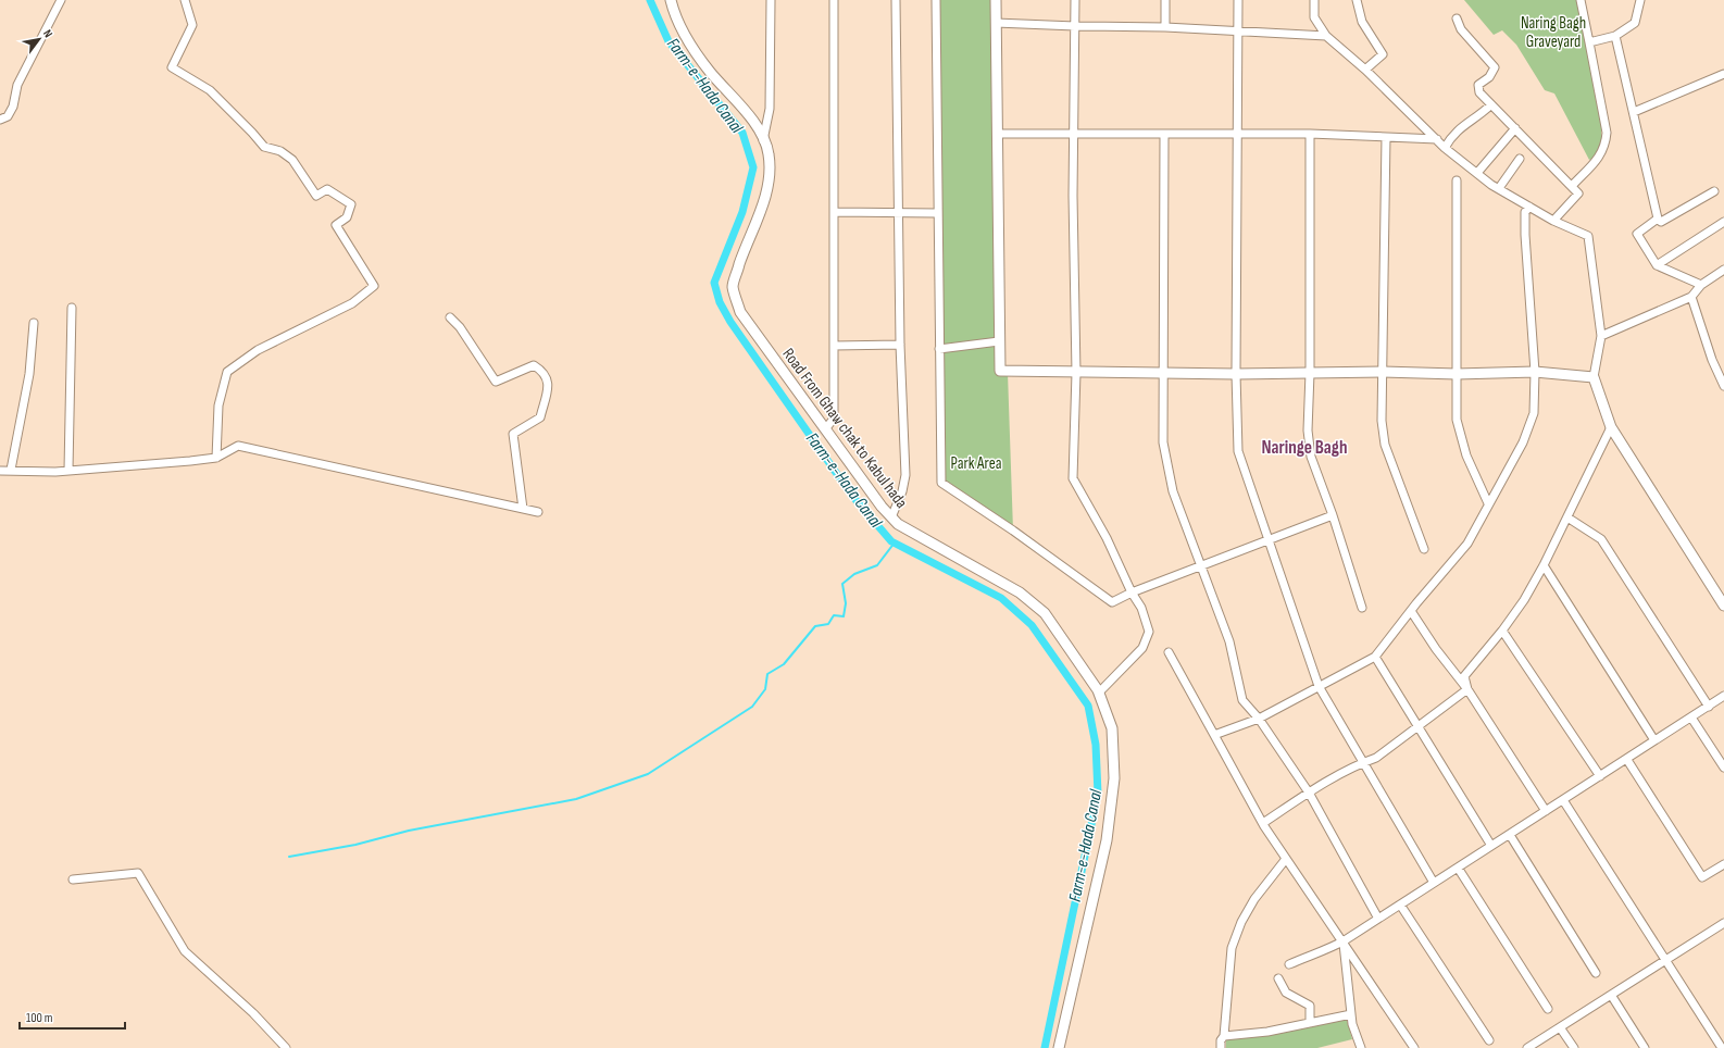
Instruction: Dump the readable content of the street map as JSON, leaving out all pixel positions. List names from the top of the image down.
{
  "streets": {
    "street": ["Road From Ghaw chak to Kabul hada"]
  },
  "districts": ["Naringe Bagh"],
  "water": ["Farm-e-Hada Canal"],
  "parks": ["Naring Bagh Graveyard", "Park Area"],
  "scale_bar": "100 m",
  "north": "top right"
}
